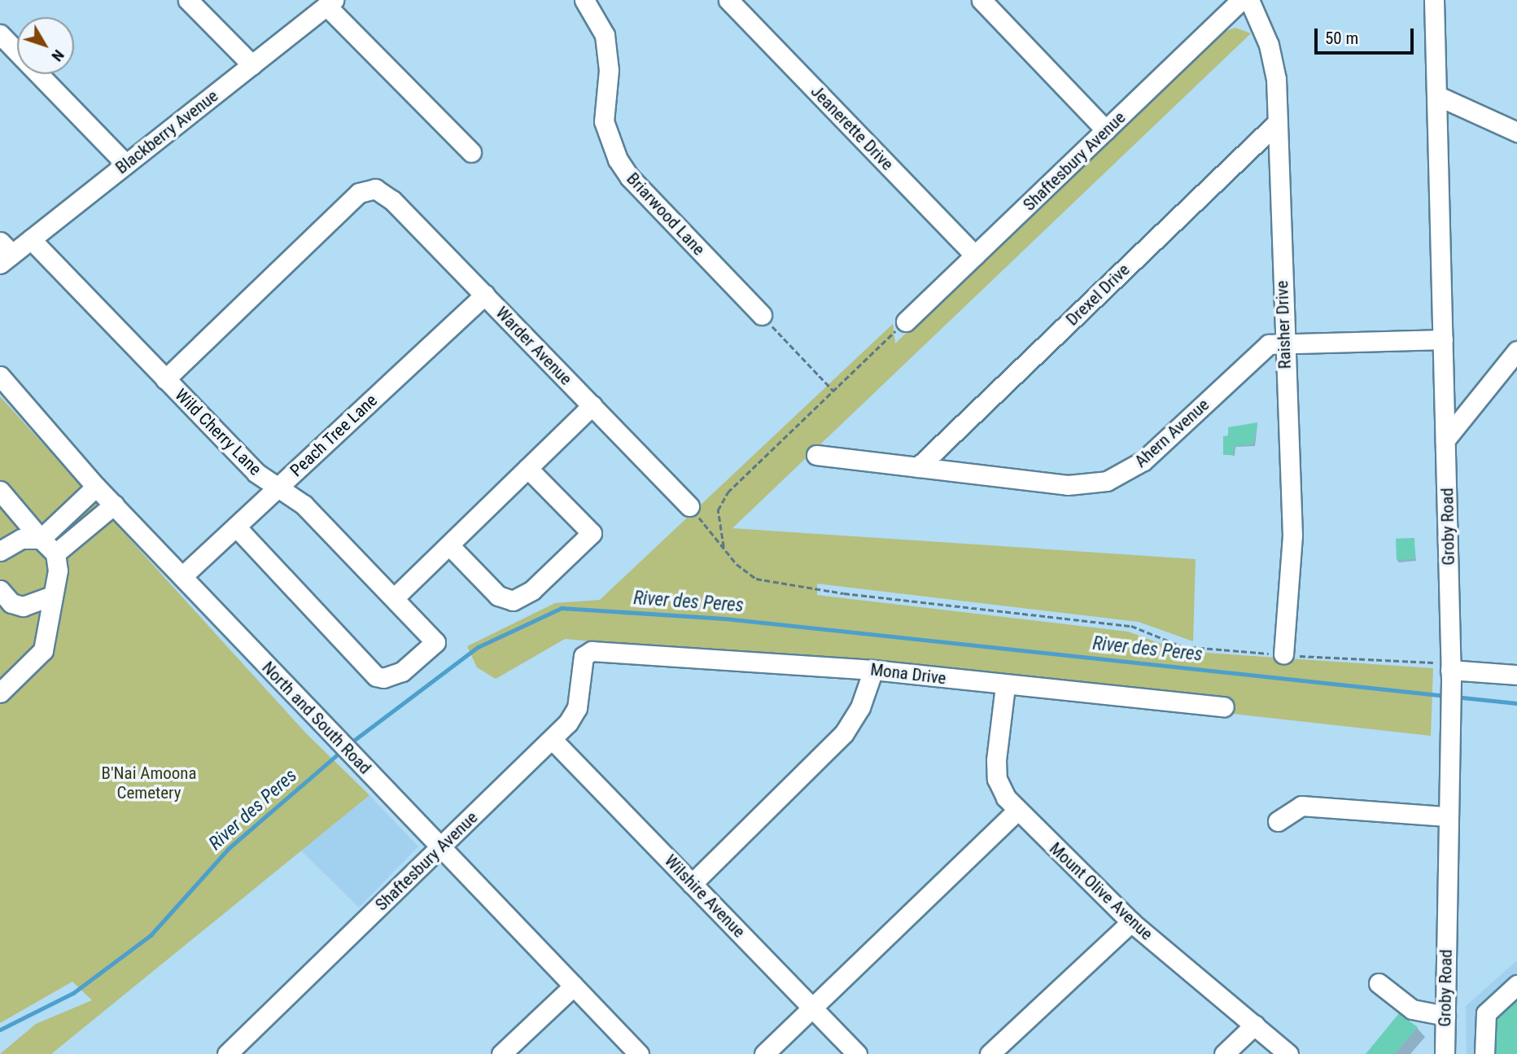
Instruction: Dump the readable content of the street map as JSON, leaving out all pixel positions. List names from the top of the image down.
{
  "streets": {
    "street": [
      "Jeanerette Drive",
      "Blackberry Avenue",
      "Shaftesbury Avenue",
      "Briarwood Lane",
      "Drexel Drive",
      "Raisher Drive",
      "Warder Avenue",
      "Wild Cherry Lane",
      "Ahern Avenue",
      "Peach Tree Lane",
      "Groby Road",
      "Mona Drive",
      "North and South Road",
      "Mount Olive Avenue",
      "Wilshire Avenue"
    ]
  },
  "crossings": [
    ["Jeanerette Drive", "Shaftesbury Avenue"],
    ["Blackberry Avenue", "Wild Cherry Lane"],
    ["Shaftesbury Avenue", "Mona Drive"],
    ["Shaftesbury Avenue", "North and South Road"],
    ["Shaftesbury Avenue", "Wilshire Avenue"],
    ["Drexel Drive", "Raisher Drive"],
    ["Drexel Drive", "Ahern Avenue"],
    ["Raisher Drive", "Ahern Avenue"],
    ["Warder Avenue", "Wild Cherry Lane"],
    ["Warder Avenue", "Peach Tree Lane"],
    ["Wild Cherry Lane", "Peach Tree Lane"],
    ["Ahern Avenue", "Groby Road"],
    ["Peach Tree Lane", "North and South Road"],
    ["Mona Drive", "Mount Olive Avenue"]
  ],
  "water": ["River des Peres"],
  "parks": ["B'Nai Amoona Cemetery"],
  "scale_bar": "50 m",
  "north": "bottom right"
}
